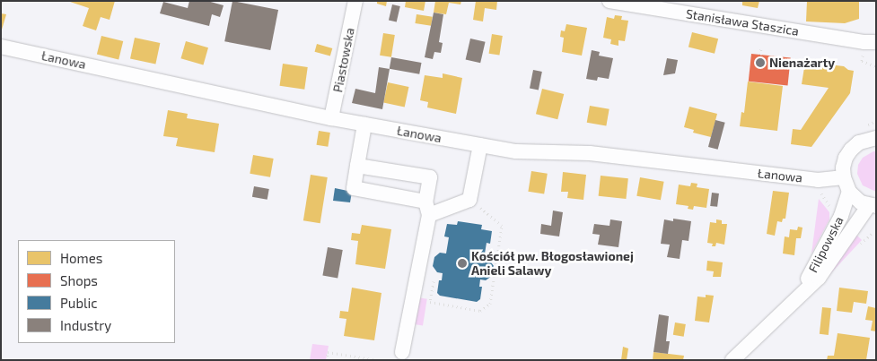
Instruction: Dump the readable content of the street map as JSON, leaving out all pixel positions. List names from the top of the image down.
{
  "streets": {
    "street": [
      "Stanisława Staszica",
      "Łanowa",
      "Piastowska",
      "Filipowska"
    ]
  },
  "crossings": [
    ["Łanowa", "Piastowska"]
  ],
  "places": ["Nienażarty", "Kościół pw. Błogosławionej Anieli Salawy"],
  "legend": [
    "Homes",
    "Shops",
    "Public",
    "Industry"
  ]
}
